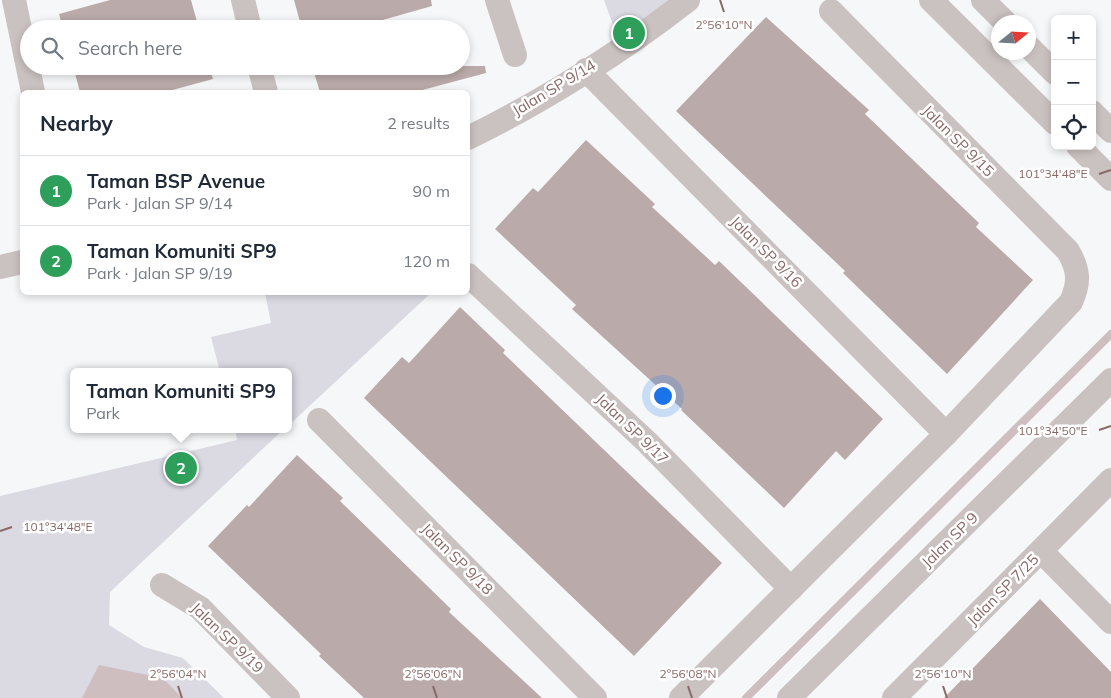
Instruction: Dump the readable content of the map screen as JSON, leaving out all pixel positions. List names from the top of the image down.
{
  "streets": {
    "street": [
      "Jalan SP 9/14",
      "Jalan SP 9/15",
      "Jalan SP 9/16",
      "Jalan SP 9/17",
      "Jalan SP 9",
      "Jalan SP 9/18",
      "Jalan SP 7/25",
      "Jalan SP 9/19"
    ]
  },
  "crossings": [
    ["Jalan SP 9/14", "Jalan SP 9/16"],
    ["Jalan SP 9/15", "Jalan SP 9/16"]
  ],
  "north": "right",
  "page": {
    "map_buttons": ["+", "−"],
    "pins": ["1", "2"],
    "search": "Search here",
    "heading": ["Nearby", "2 results"],
    "list": [
      {
        "mark": "1",
        "name": "Taman BSP Avenue",
        "note": "Park · Jalan SP 9/14",
        "value": "90 m"
      },
      {
        "mark": "2",
        "name": "Taman Komuniti SP9",
        "note": "Park · Jalan SP 9/19",
        "value": "120 m"
      }
    ],
    "popup": ["Taman Komuniti SP9", "Park"]
  },
  "coordinates": [
    "2°56'10\"N",
    "101°34'48\"E",
    "101°34'50\"E",
    "2°56'08\"N",
    "2°56'04\"N",
    "2°56'06\"N"
  ]
}
